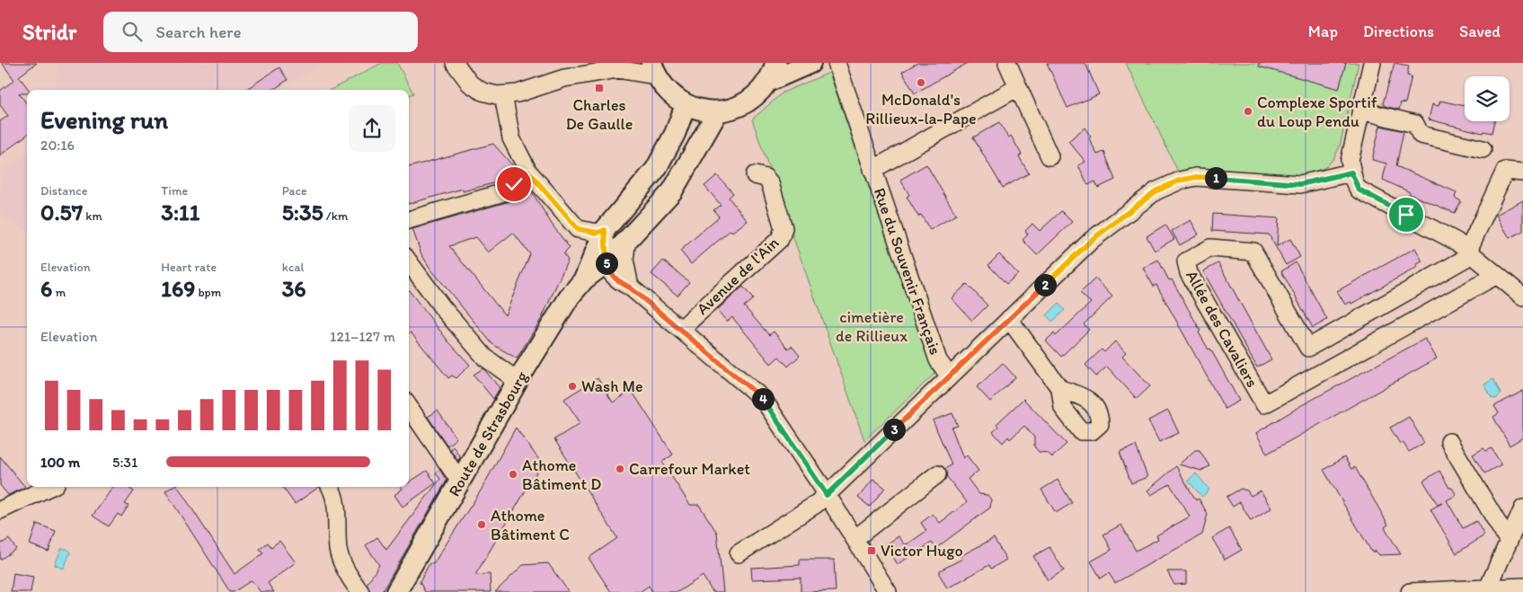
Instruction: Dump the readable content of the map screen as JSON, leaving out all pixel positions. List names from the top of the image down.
{
  "streets": {
    "main road": ["Route de Strasbourg"],
    "street": ["Rue du Souvenir Français", "Avenue de l'Ain", "Allée des Cavaliers"]
  },
  "parks": ["cimetière de Rillieux"],
  "places": {
    "other": [
      "McDonald's Rillieux-la-Pape",
      "Complexe Sportif du Loup Pendu",
      "Wash Me",
      "Carrefour Market",
      "Athome Bâtiment D",
      "Athome Bâtiment C"
    ],
    "transit": ["Charles De Gaulle", "Victor Hugo"]
  },
  "page": {
    "header": "Stridr",
    "search": "Search here",
    "nav": ["Map", "Directions", "Saved"],
    "heading": ["Evening run", "20:16"],
    "stats": [
      ["Distance", "0.57 km"],
      ["Time", "3:11"],
      ["Pace", "5:35 /km"],
      ["Elevation", "6 m"],
      ["Heart rate", "169 bpm"],
      ["kcal", "36"]
    ],
    "pins": [
      "1",
      "5",
      "2",
      "4",
      "3"
    ],
    "chart": ["Elevation", "121–127 m"],
    "list": [
      {
        "name": "100 m",
        "note": "5:31"
      }
    ]
  }
}
